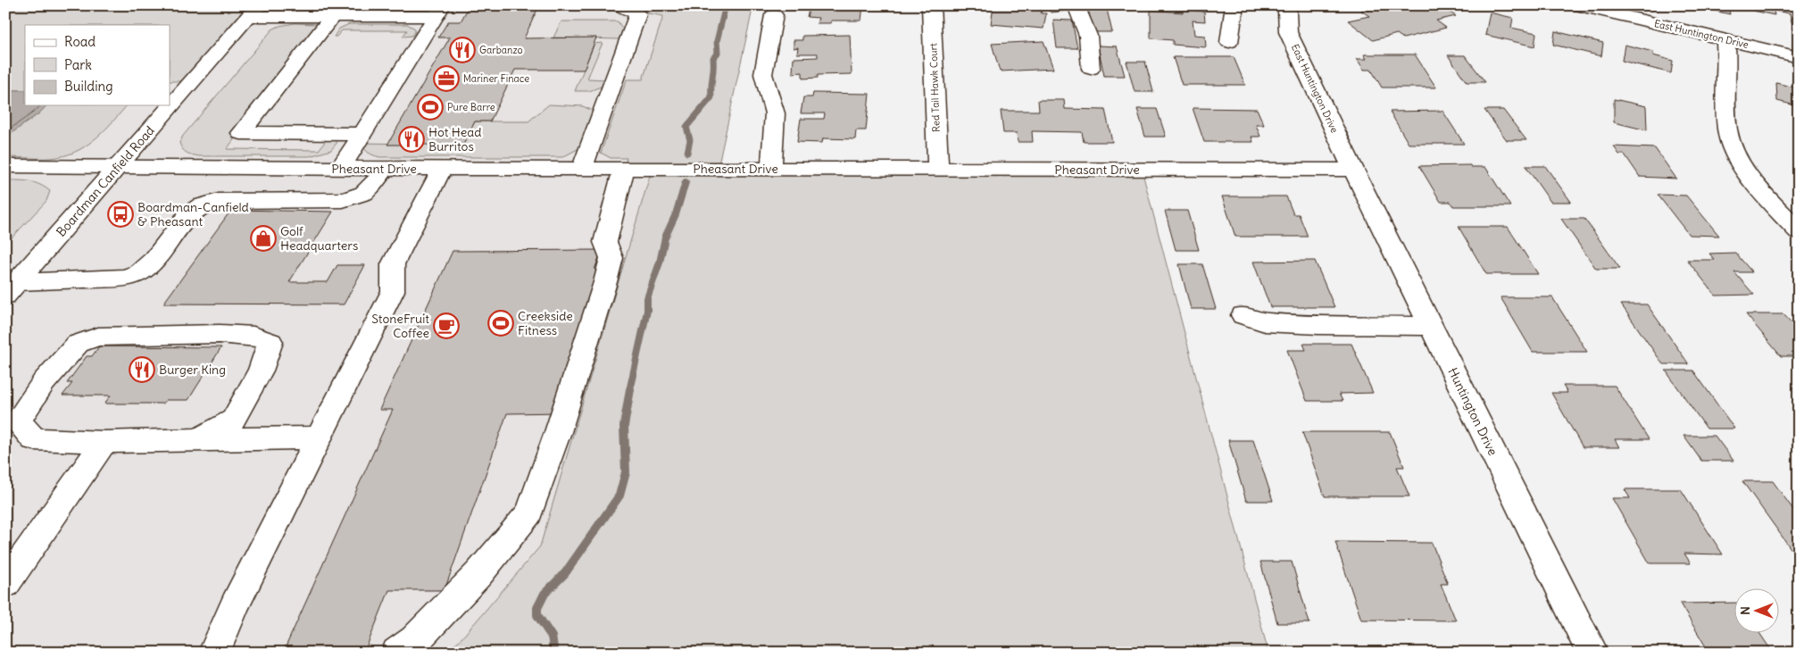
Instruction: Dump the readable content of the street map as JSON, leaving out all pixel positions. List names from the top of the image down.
{
  "streets": {
    "street": [
      "East Huntington Drive",
      "Red Tail Hawk Court",
      "Pheasant Drive",
      "Boardman Canfield Road",
      "Huntington Drive"
    ]
  },
  "crossings": [
    ["East Huntington Drive", "Pheasant Drive"],
    ["East Huntington Drive", "Huntington Drive"],
    ["Red Tail Hawk Court", "Pheasant Drive"],
    ["Pheasant Drive", "Boardman Canfield Road"],
    ["Pheasant Drive", "Huntington Drive"]
  ],
  "places": {
    "restaurant": ["Garbanzo", "Hot Head Burritos", "Burger King"],
    "office": ["Mariner Finace"],
    "sports": ["Pure Barre", "Creekside Fitness"],
    "bus stop": ["Boardman-Canfield & Pheasant"],
    "shop": ["Golf Headquarters"],
    "cafe": ["StoneFruit Coffee"]
  },
  "legend": ["Road", "Park", "Building"],
  "north": "left"
}
